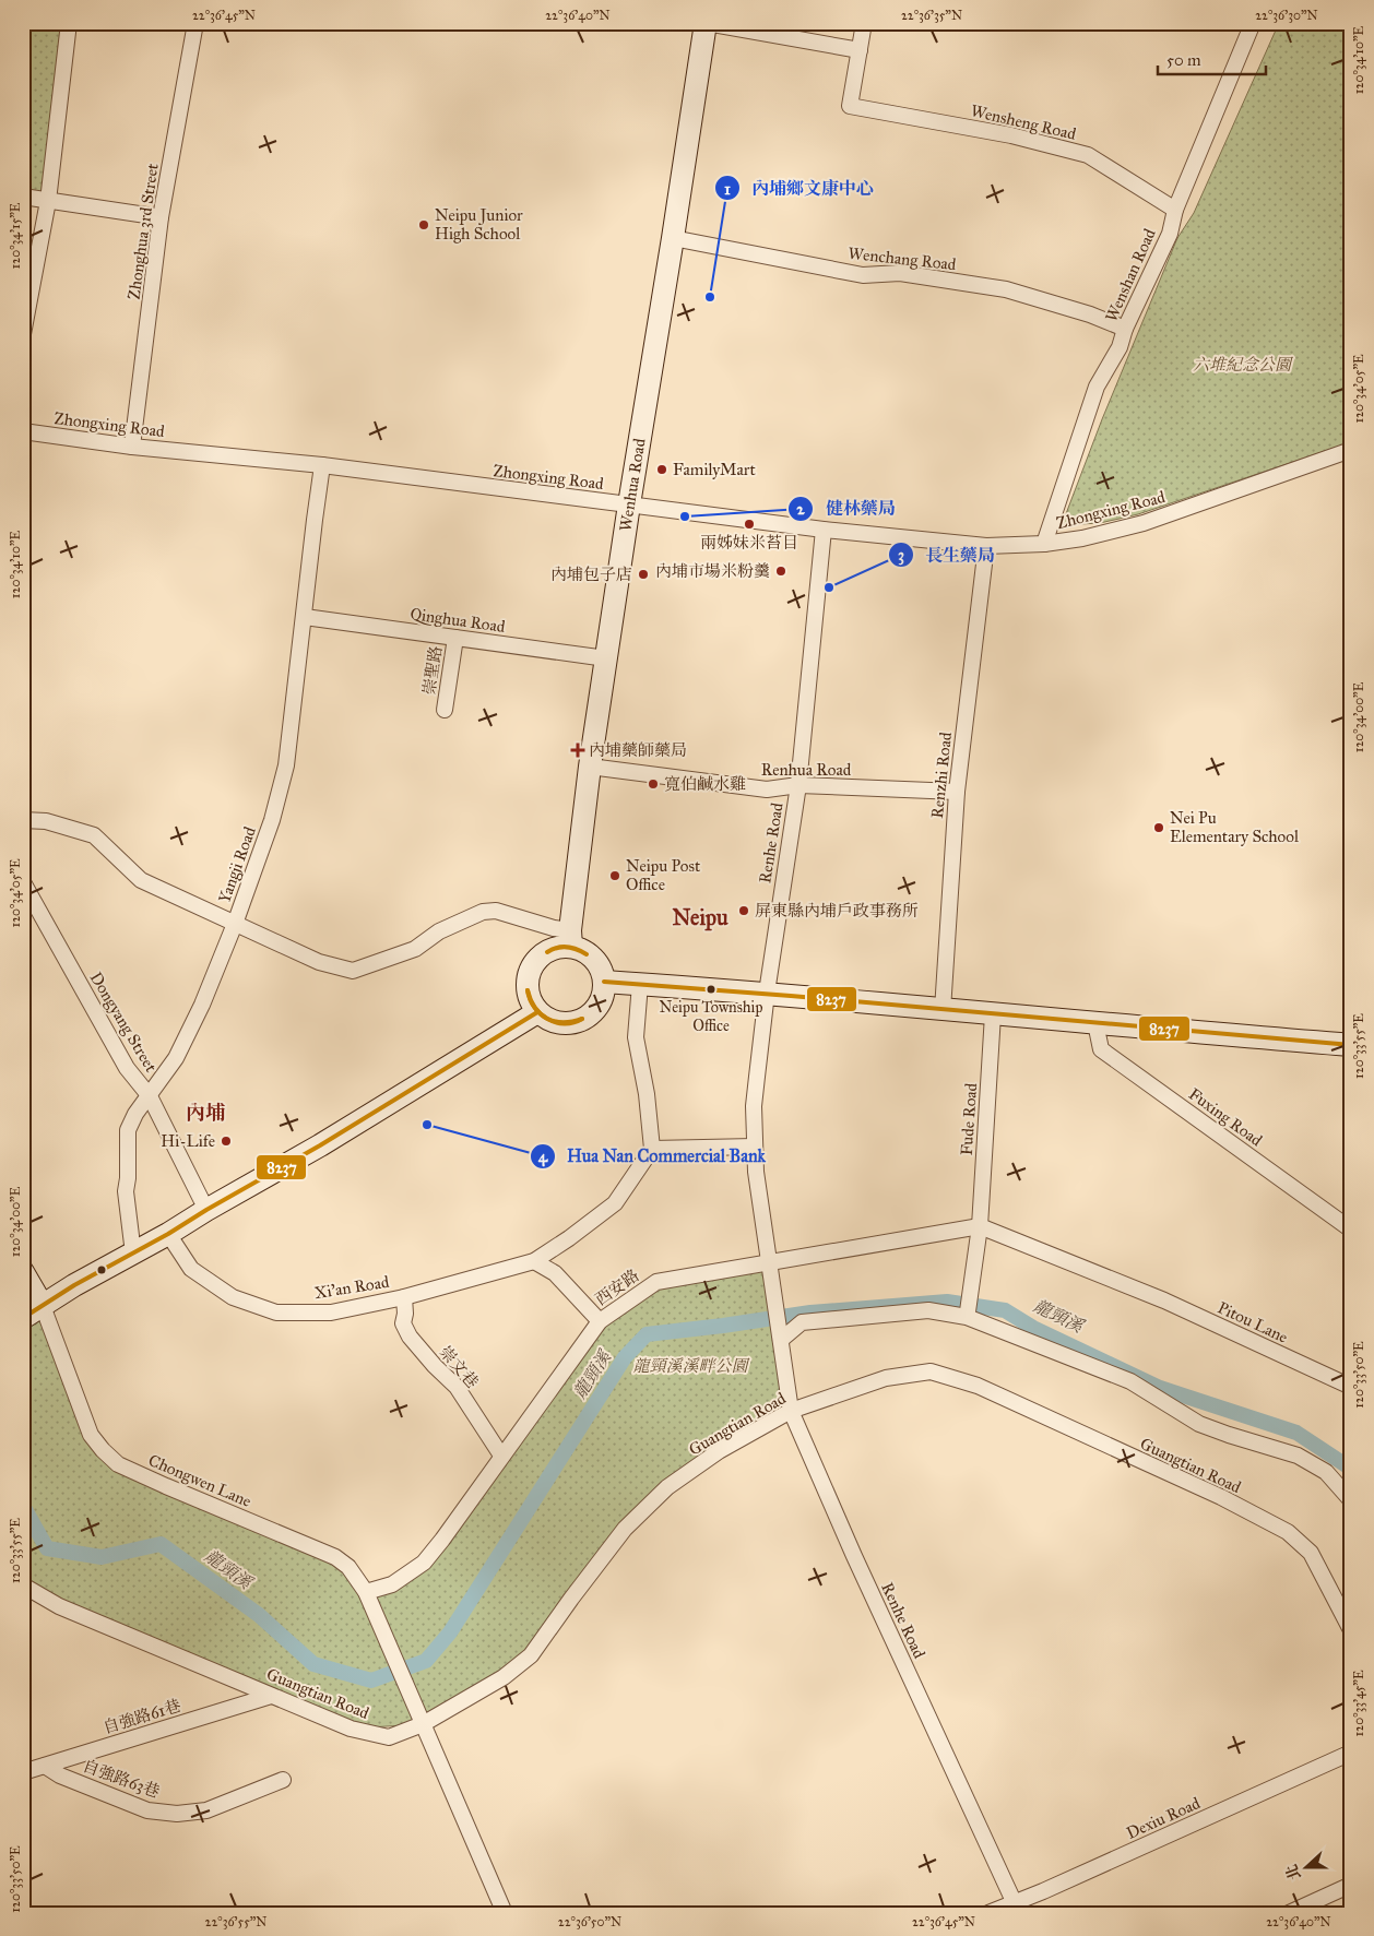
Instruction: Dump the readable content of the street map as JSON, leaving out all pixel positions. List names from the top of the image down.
{
  "streets": {
    "main road": ["Wenhua Road"],
    "street": [
      "Wensheng Road",
      "Zhonghua 3rd Street",
      "Wenchang Road",
      "Wenshan Road",
      "Zhongxing Road",
      "Qinghua Road",
      "崇聖路",
      "Renhua Road",
      "Renzhi Road",
      "Renhe Road",
      "Yangji Road",
      "Dongyang Street",
      "Fuxing Road",
      "Fude Road",
      "Xi'an Road",
      "西安路",
      "Pitou Lane",
      "崇文巷",
      "Guangtian Road",
      "Chongwen Lane",
      "自強路61巷",
      "自強路63巷",
      "Dexiu Road"
    ]
  },
  "crossings": [
    ["Wensheng Road", "Wenshan Road"],
    ["Zhonghua 3rd Street", "Zhongxing Road"],
    ["Wenchang Road", "Wenshan Road"],
    ["Wenchang Road", "Wenhua Road"],
    ["Wenshan Road", "Zhongxing Road"],
    ["Zhongxing Road", "Wenhua Road"],
    ["Zhongxing Road", "Renzhi Road"],
    ["Zhongxing Road", "Renhe Road"],
    ["Zhongxing Road", "Yangji Road"],
    ["Wenhua Road", "Qinghua Road"],
    ["Wenhua Road", "Renhua Road"],
    ["Qinghua Road", "崇聖路"],
    ["Qinghua Road", "Yangji Road"],
    ["Renhua Road", "Renzhi Road"],
    ["Renhua Road", "Renhe Road"],
    ["Renhe Road", "西安路"],
    ["Renhe Road", "Guangtian Road"],
    ["Renhe Road", "Dexiu Road"],
    ["Yangji Road", "Dongyang Street"],
    ["Fude Road", "西安路"],
    ["Fude Road", "Pitou Lane"],
    ["Xi'an Road", "崇文巷"],
    ["西安路", "Pitou Lane"],
    ["西安路", "崇文巷"],
    ["西安路", "Chongwen Lane"],
    ["Guangtian Road", "Chongwen Lane"],
    ["Guangtian Road", "自強路61巷"],
    ["自強路61巷", "自強路63巷"]
  ],
  "districts": ["Neipu", "內埔"],
  "water": ["龍頸溪"],
  "parks": ["六堆紀念公園", "龍頸溪溪畔公園"],
  "places": {
    "other": [
      "Neipu Junior High School",
      "內埔鄉文康中心",
      "FamilyMart",
      "健林藥局",
      "兩姊妹米苔目",
      "內埔市場米粉羹",
      "內埔包子店",
      "長生藥局",
      "寬伯鹹水雞",
      "Nei Pu Elementary School",
      "Neipu Post Office",
      "屏東縣內埔戶政事務所",
      "Neipu Township Office",
      "Hua Nan Commercial Bank",
      "Hi-Life"
    ],
    "health": ["內埔藥師藥局"]
  },
  "lines": ["transit line 8237"],
  "scale_bar": "50 m",
  "north": "left",
  "coordinates": [
    "22°36'45\"N",
    "22°36'40\"N",
    "22°36'35\"N",
    "22°36'30\"N",
    "120°34'10\"E",
    "120°34'15\"E",
    "120°34'05\"E",
    "120°34'00\"E",
    "120°33'55\"E",
    "120°33'50\"E",
    "120°33'45\"E",
    "22°36'55\"N",
    "22°36'50\"N"
  ]
}
